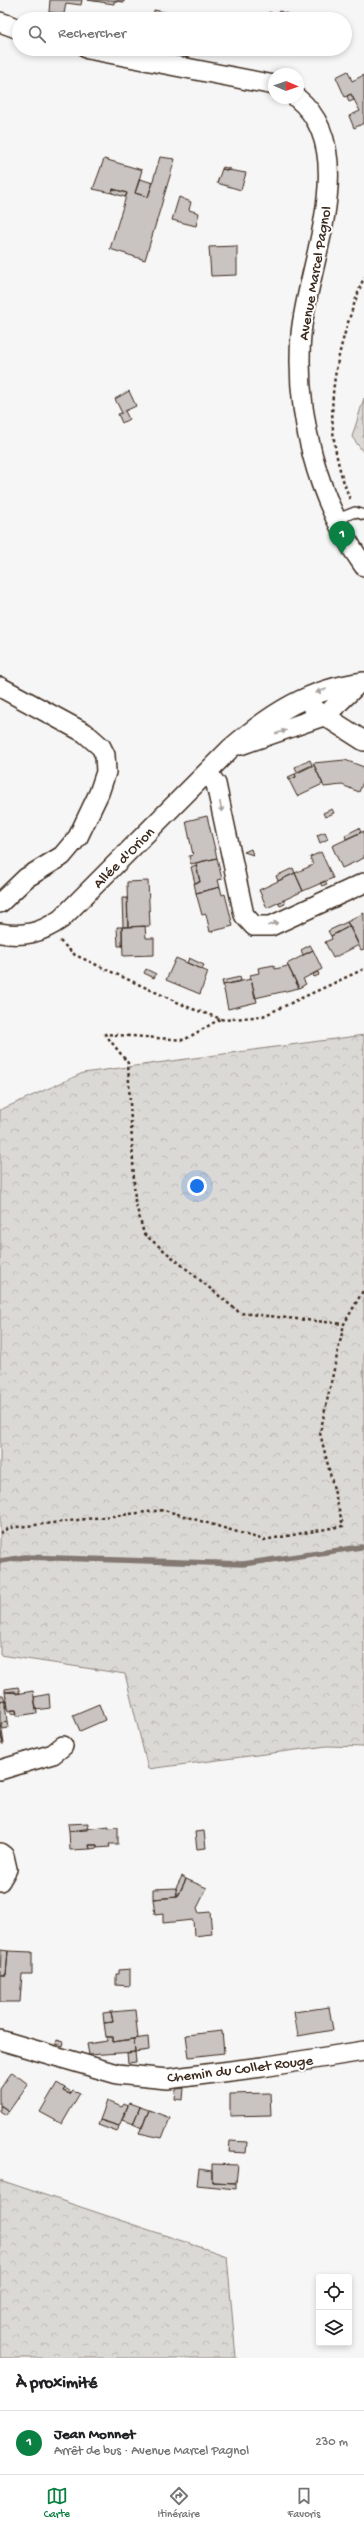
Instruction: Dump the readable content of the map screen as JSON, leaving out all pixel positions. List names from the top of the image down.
{
  "streets": {
    "street": ["Avenue Marcel Pagnol", "Allée d'Orion", "Chemin du Collet Rouge"]
  },
  "north": "right",
  "page": {
    "search": "Rechercher",
    "pins": "1",
    "heading": "À proximité",
    "list": [
      {
        "mark": "1",
        "name": "Jean Monnet",
        "note": "Arrêt de bus · Avenue Marcel Pagnol",
        "value": "230 m"
      }
    ],
    "nav": ["Carte", "Itinéraire", "Favoris"]
  }
}
